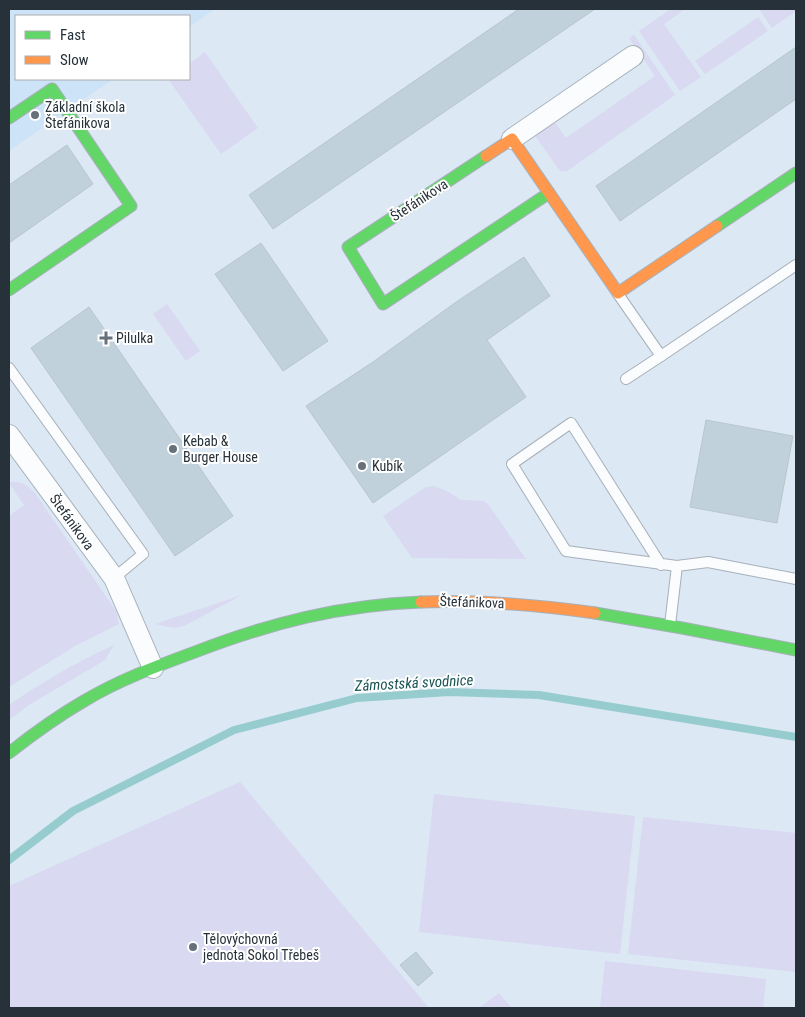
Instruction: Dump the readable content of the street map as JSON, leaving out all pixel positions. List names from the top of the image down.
{
  "streets": {
    "street": ["Štefánikova"]
  },
  "water": ["Zámostská svodnice"],
  "places": {
    "other": [
      "Základní škola Štefánikova",
      "Kebab & Burger House",
      "Kubík",
      "Tělovýchovná jednota Sokol Třebeš"
    ],
    "health": ["Pilulka"]
  },
  "legend": ["Fast", "Slow"]
}
